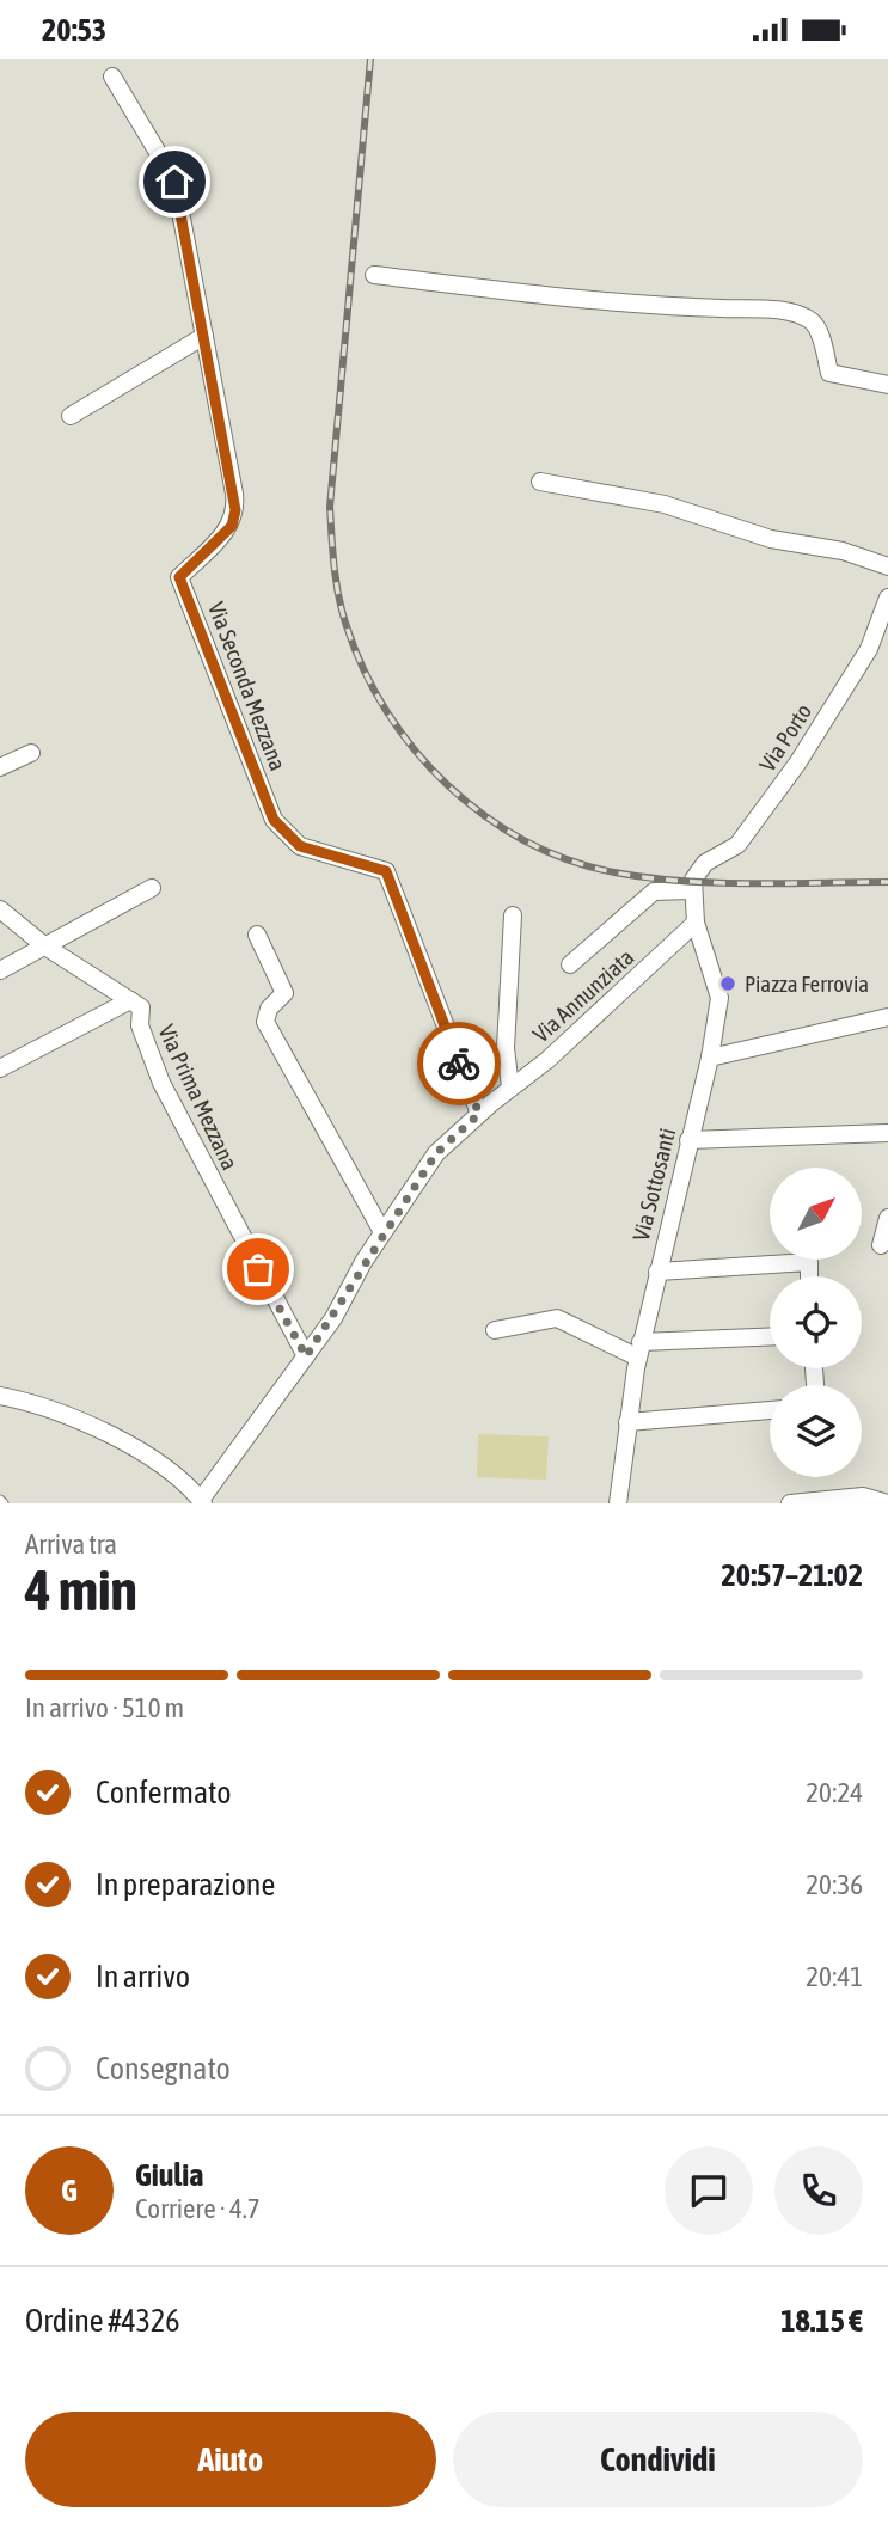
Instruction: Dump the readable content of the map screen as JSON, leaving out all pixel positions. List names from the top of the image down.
{
  "streets": {
    "street": [
      "Via Seconda Mezzana",
      "Via Porto",
      "Via Annunziata",
      "Via Prima Mezzana",
      "Via Sottosanti"
    ]
  },
  "crossings": [
    ["Via Seconda Mezzana", "Via Annunziata"],
    ["Via Annunziata", "Via Prima Mezzana"]
  ],
  "places": ["Piazza Ferrovia"],
  "north": "top right",
  "page": {
    "status": "20:53",
    "heading": ["4 min", "Arriva tra", "20:57–21:02"],
    "panel": [
      "Giulia",
      "Corriere · 4.7",
      "Ordine #4326",
      "18.15 €"
    ],
    "bar": "In arrivo · 510 m",
    "list": [
      ["Confermato", "20:24"],
      ["In preparazione", "20:36"],
      ["In arrivo", "20:41"],
      "Consegnato"
    ],
    "round": "G",
    "buttons": ["Aiuto", "Condividi"]
  }
}
